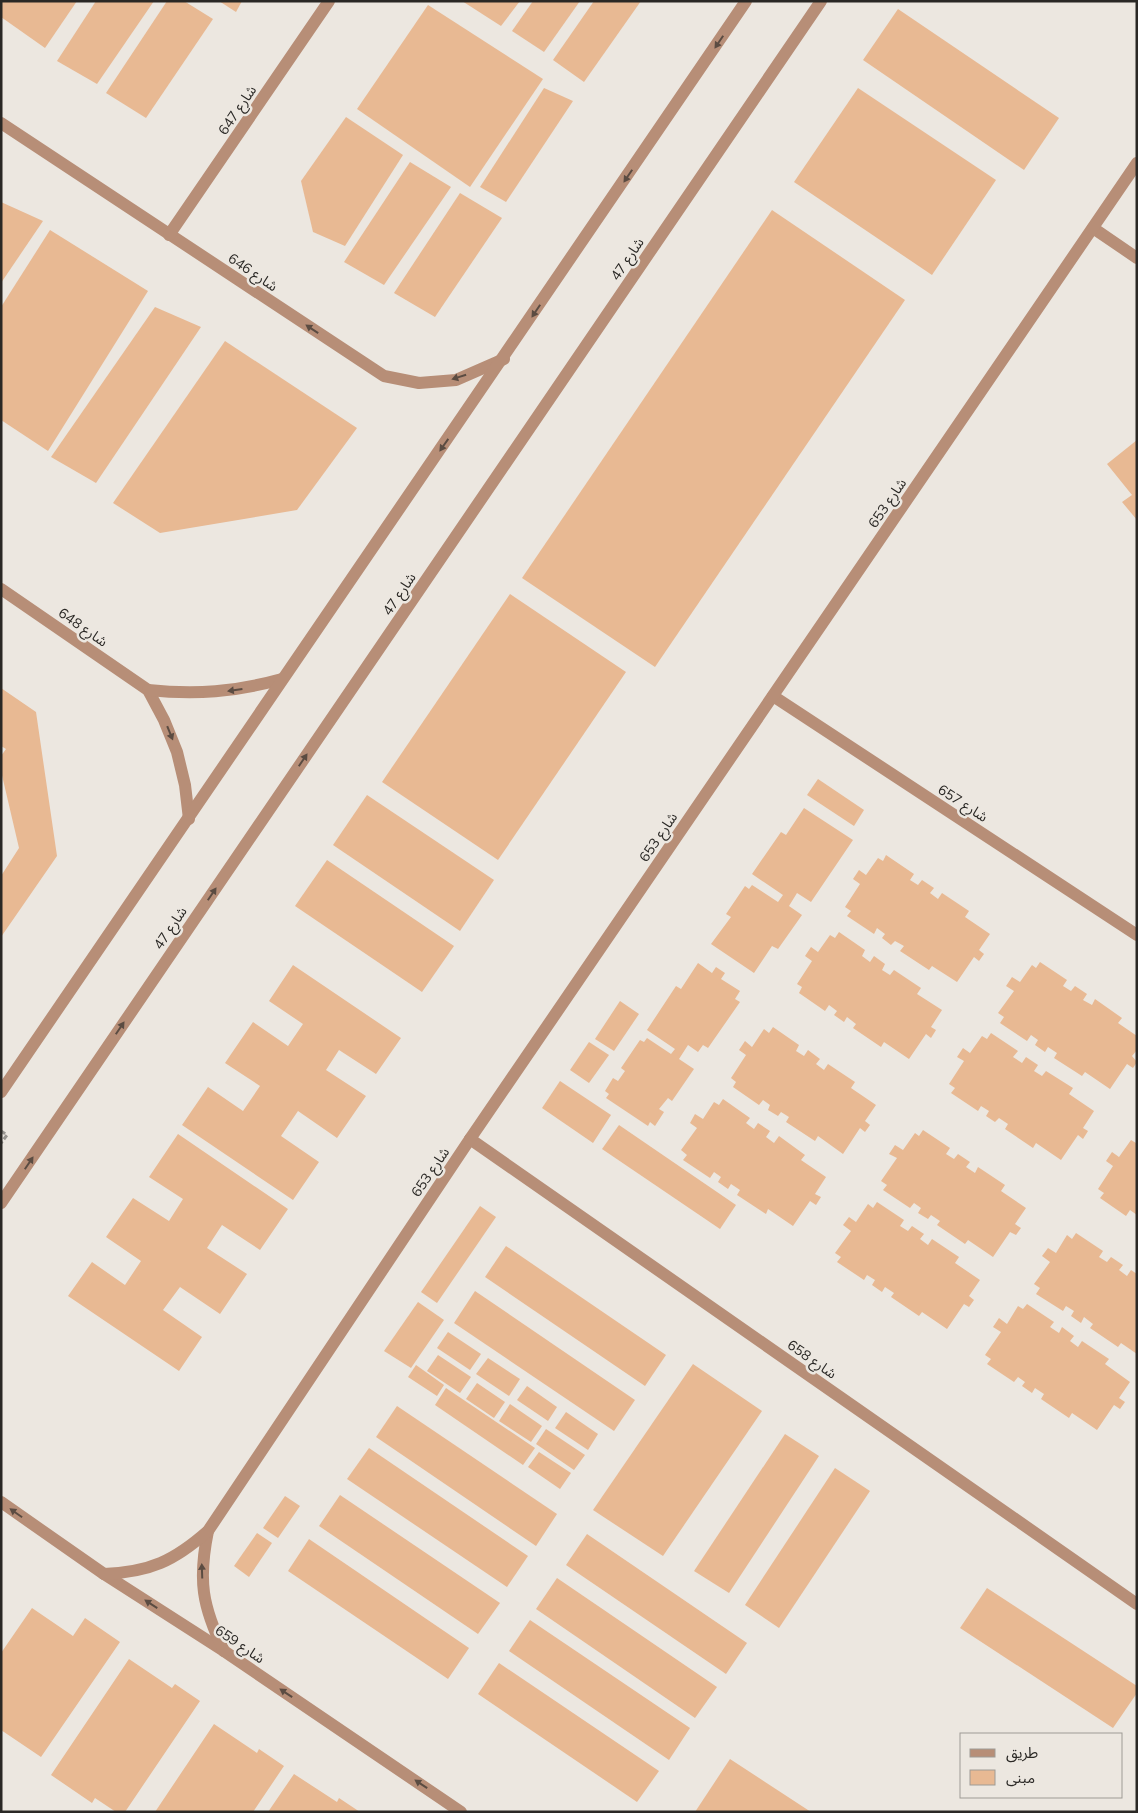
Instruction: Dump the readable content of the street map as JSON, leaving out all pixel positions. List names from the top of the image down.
{
  "streets": {
    "street": [
      "شارع 647",
      "شارع 47",
      "شارع 646",
      "شارع 653",
      "شارع 648",
      "شارع 657",
      "شارع 658",
      "شارع 659"
    ]
  },
  "crossings": [
    ["شارع 647", "شارع 646"],
    ["شارع 653", "شارع 657"],
    ["شارع 653", "شارع 658"],
    ["شارع 653", "شارع 659"]
  ],
  "one_way": ["شارع 646", "شارع 659"],
  "legend": ["طريق", "مبنى"]
}
